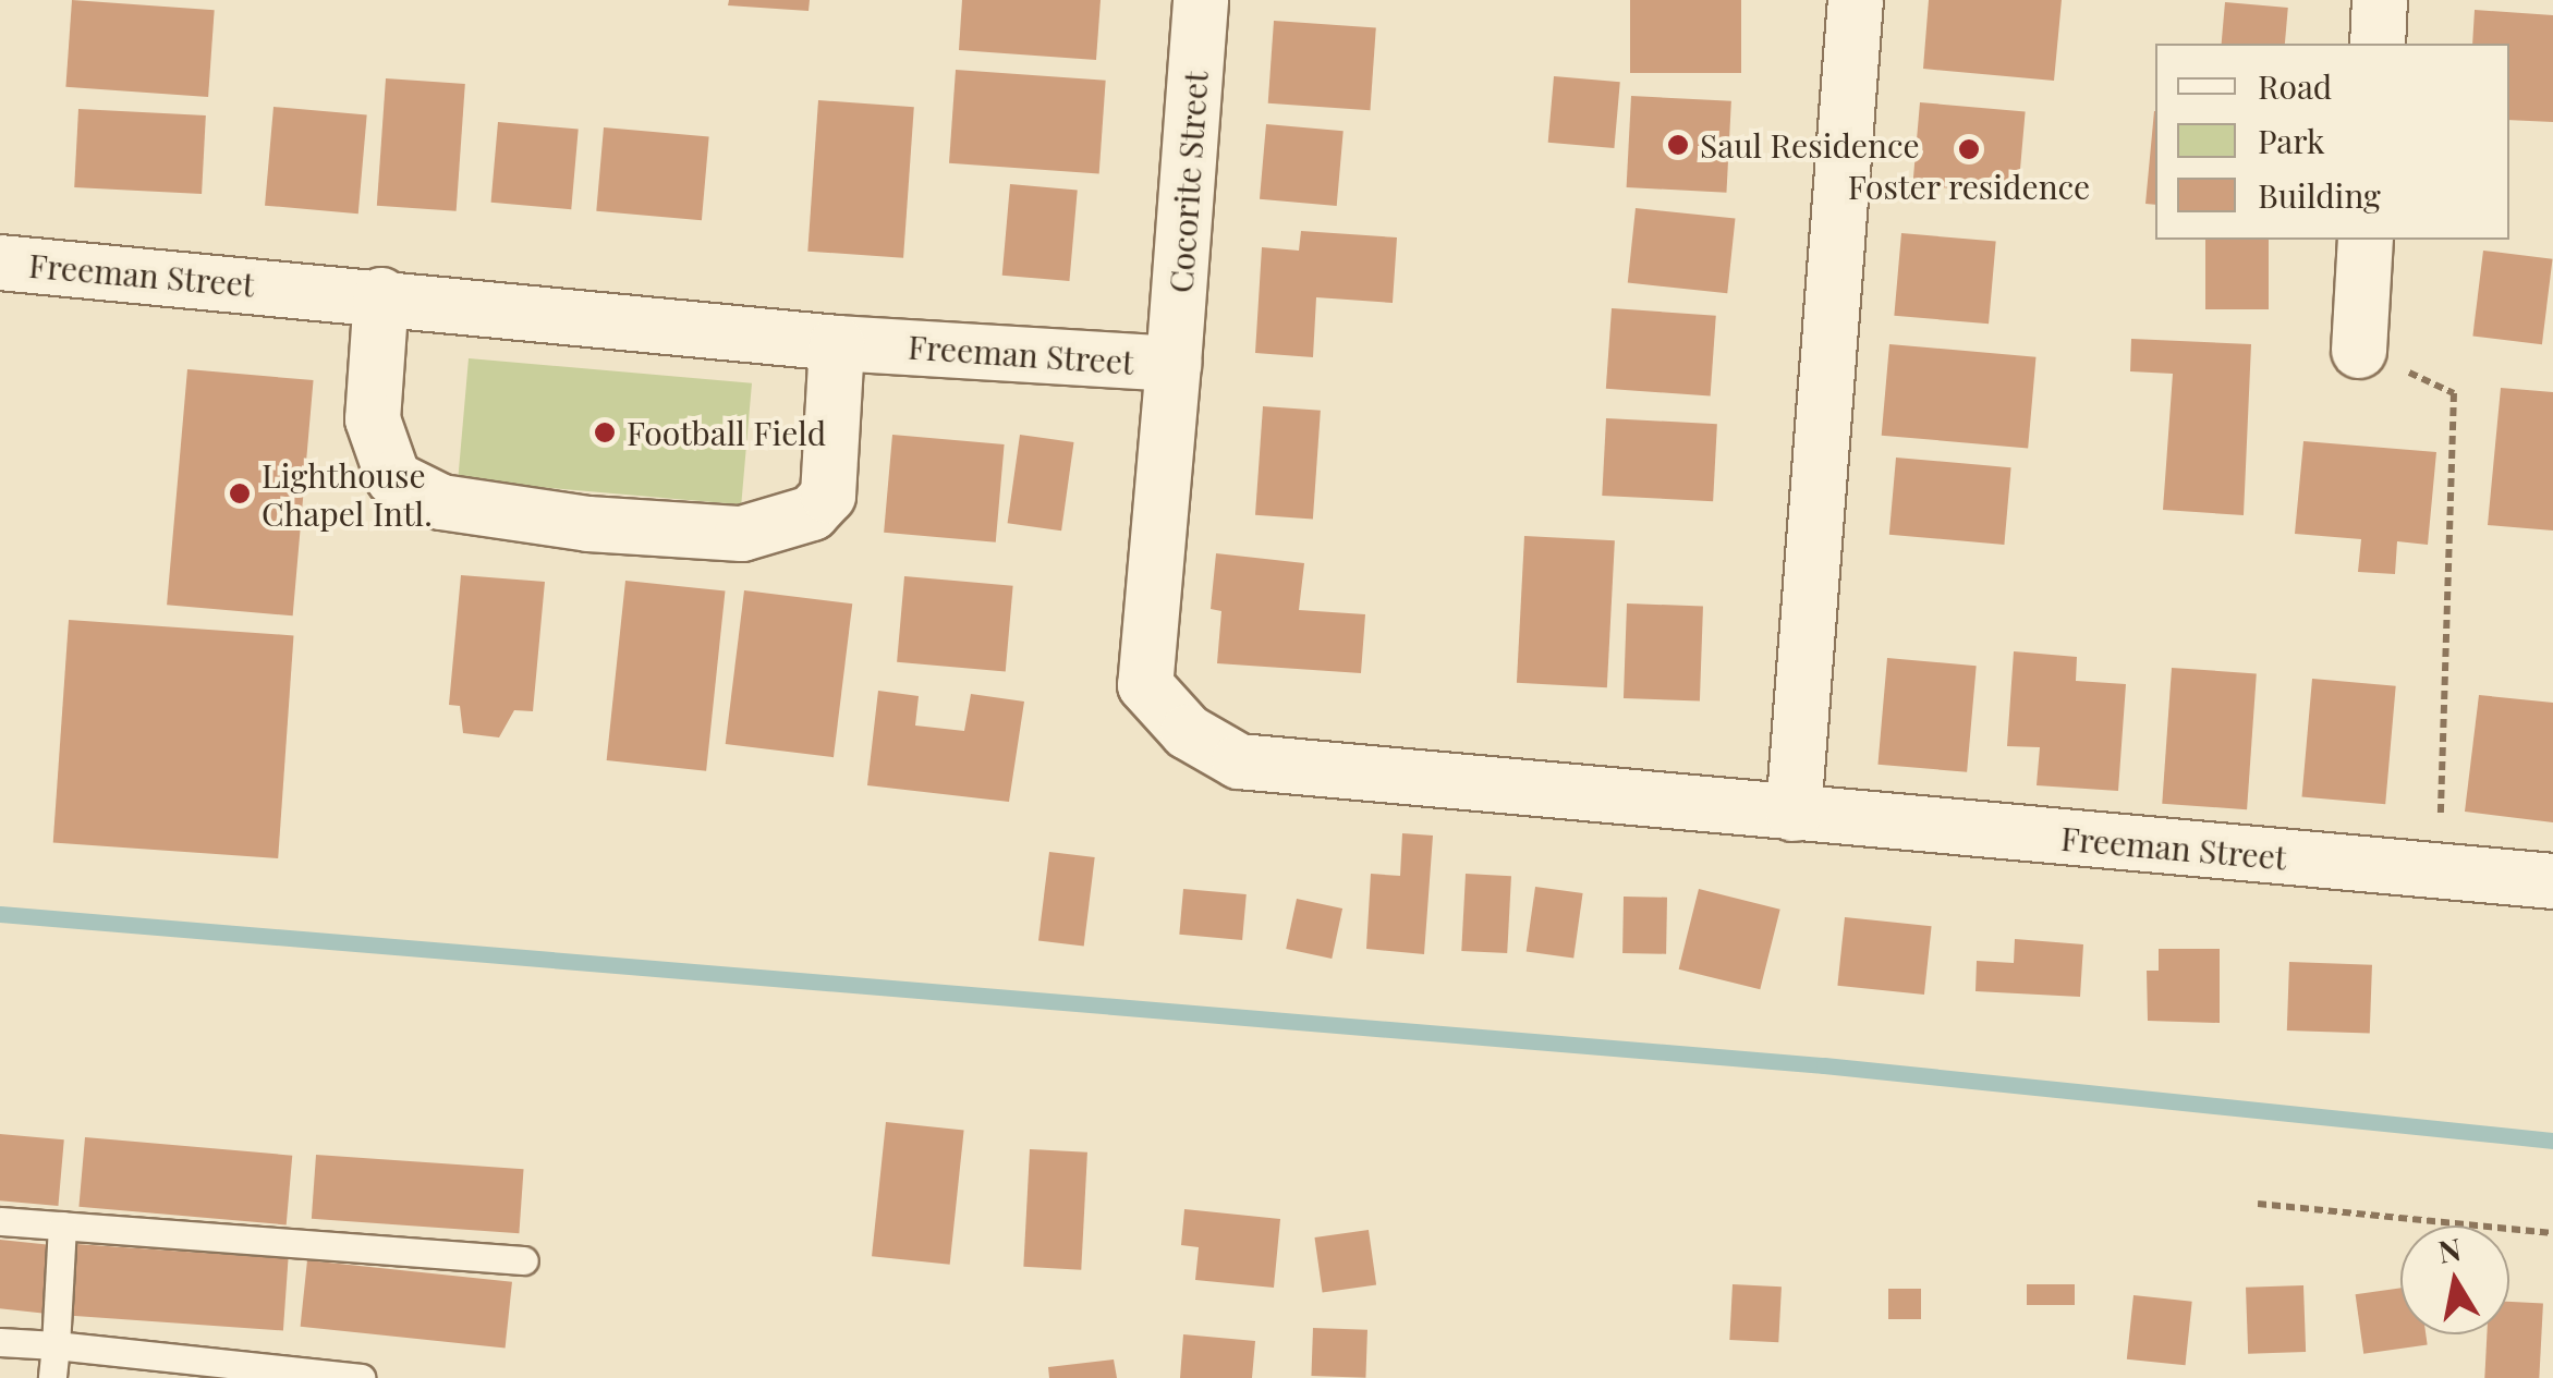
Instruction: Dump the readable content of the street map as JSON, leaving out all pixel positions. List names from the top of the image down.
{
  "streets": {
    "street": ["Cocorite Street", "Freeman Street"]
  },
  "crossings": [
    ["Cocorite Street", "Freeman Street"]
  ],
  "places": [
    "Saul Residence",
    "Foster residence",
    "Football Field",
    "Lighthouse Chapel Intl."
  ],
  "legend": ["Road", "Park", "Building"],
  "north": "top"
}
